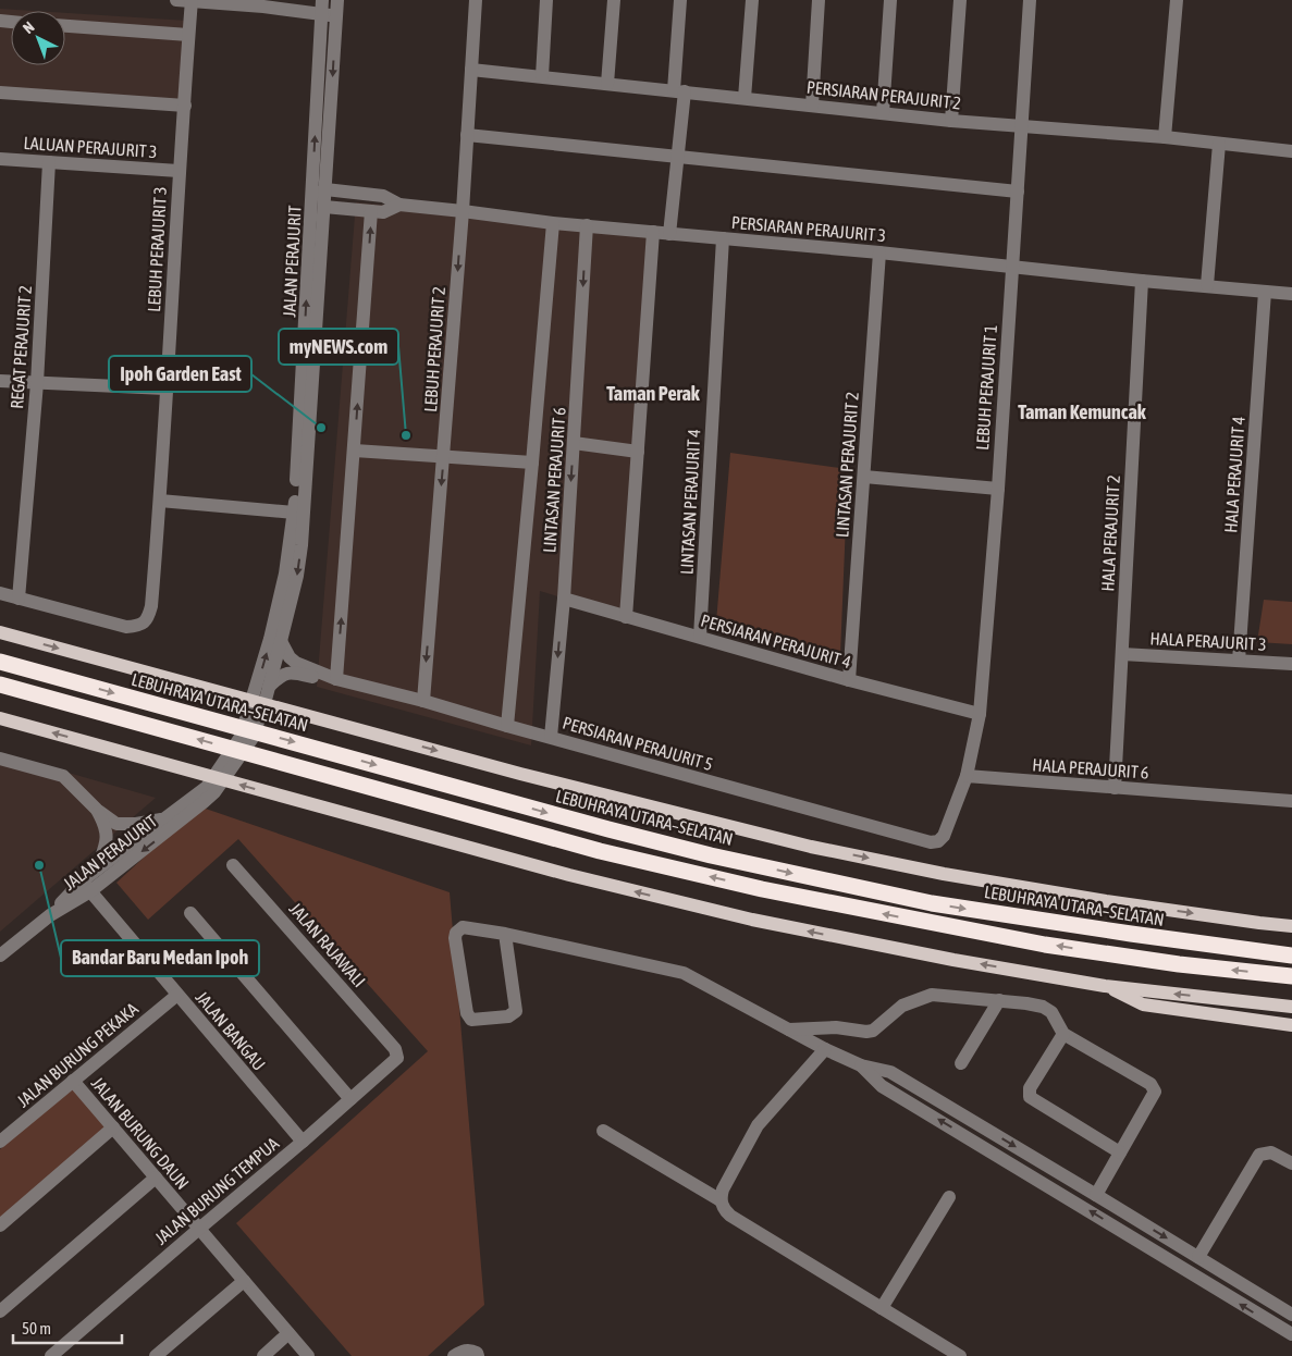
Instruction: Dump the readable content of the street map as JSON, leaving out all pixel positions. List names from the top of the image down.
{
  "streets": {
    "highway": ["LEBUHRAYA UTARA–SELATAN"],
    "street": [
      "PERSIARAN PERAJURIT 2",
      "LALUAN PERAJURIT 3",
      "PERSIARAN PERAJURIT 3",
      "LEBUH PERAJURIT 3",
      "JALAN PERAJURIT",
      "REGAT PERAJURIT 2",
      "LEBUH PERAJURIT 2",
      "LEBUH PERAJURIT 1",
      "LINTASAN PERAJURIT 2",
      "HALA PERAJURIT 4",
      "LINTASAN PERAJURIT 6",
      "LINTASAN PERAJURIT 4",
      "HALA PERAJURIT 2",
      "PERSIARAN PERAJURIT 4",
      "HALA PERAJURIT 3",
      "PERSIARAN PERAJURIT 5",
      "HALA PERAJURIT 6",
      "JALAN RAJAWALI",
      "JALAN BANGAU",
      "JALAN BURUNG PEKAKA",
      "JALAN BURUNG DAUN",
      "JALAN BURUNG TEMPUA"
    ]
  },
  "crossings": [
    ["PERSIARAN PERAJURIT 2", "LEBUH PERAJURIT 2"],
    ["PERSIARAN PERAJURIT 2", "LEBUH PERAJURIT 1"],
    ["LALUAN PERAJURIT 3", "LEBUH PERAJURIT 3"],
    ["LALUAN PERAJURIT 3", "REGAT PERAJURIT 2"],
    ["PERSIARAN PERAJURIT 3", "JALAN PERAJURIT"],
    ["PERSIARAN PERAJURIT 3", "LEBUH PERAJURIT 2"],
    ["PERSIARAN PERAJURIT 3", "LEBUH PERAJURIT 1"],
    ["PERSIARAN PERAJURIT 3", "LINTASAN PERAJURIT 2"],
    ["PERSIARAN PERAJURIT 3", "HALA PERAJURIT 4"],
    ["PERSIARAN PERAJURIT 3", "LINTASAN PERAJURIT 6"],
    ["PERSIARAN PERAJURIT 3", "LINTASAN PERAJURIT 4"],
    ["PERSIARAN PERAJURIT 3", "HALA PERAJURIT 2"],
    ["LEBUH PERAJURIT 3", "REGAT PERAJURIT 2"],
    ["JALAN PERAJURIT", "PERSIARAN PERAJURIT 5"],
    ["JALAN PERAJURIT", "JALAN BANGAU"],
    ["LEBUH PERAJURIT 2", "PERSIARAN PERAJURIT 5"],
    ["LEBUH PERAJURIT 1", "PERSIARAN PERAJURIT 4"],
    ["LEBUH PERAJURIT 1", "PERSIARAN PERAJURIT 5"],
    ["LEBUH PERAJURIT 1", "HALA PERAJURIT 6"],
    ["LINTASAN PERAJURIT 2", "PERSIARAN PERAJURIT 4"],
    ["HALA PERAJURIT 4", "HALA PERAJURIT 3"],
    ["LINTASAN PERAJURIT 6", "PERSIARAN PERAJURIT 4"],
    ["LINTASAN PERAJURIT 6", "PERSIARAN PERAJURIT 5"],
    ["LINTASAN PERAJURIT 4", "PERSIARAN PERAJURIT 4"],
    ["HALA PERAJURIT 2", "HALA PERAJURIT 3"],
    ["HALA PERAJURIT 2", "HALA PERAJURIT 6"],
    ["PERSIARAN PERAJURIT 5", "HALA PERAJURIT 6"],
    ["JALAN RAJAWALI", "JALAN BURUNG TEMPUA"],
    ["JALAN BANGAU", "JALAN BURUNG PEKAKA"],
    ["JALAN BANGAU", "JALAN BURUNG TEMPUA"],
    ["JALAN BURUNG PEKAKA", "JALAN BURUNG DAUN"],
    ["JALAN BURUNG DAUN", "JALAN BURUNG TEMPUA"]
  ],
  "districts": ["Taman Perak", "Taman Kemuncak"],
  "places": ["Ipoh Garden East", "myNEWS.com", "Bandar Baru Medan Ipoh"],
  "scale_bar": "50 m",
  "north": "top left"
}
